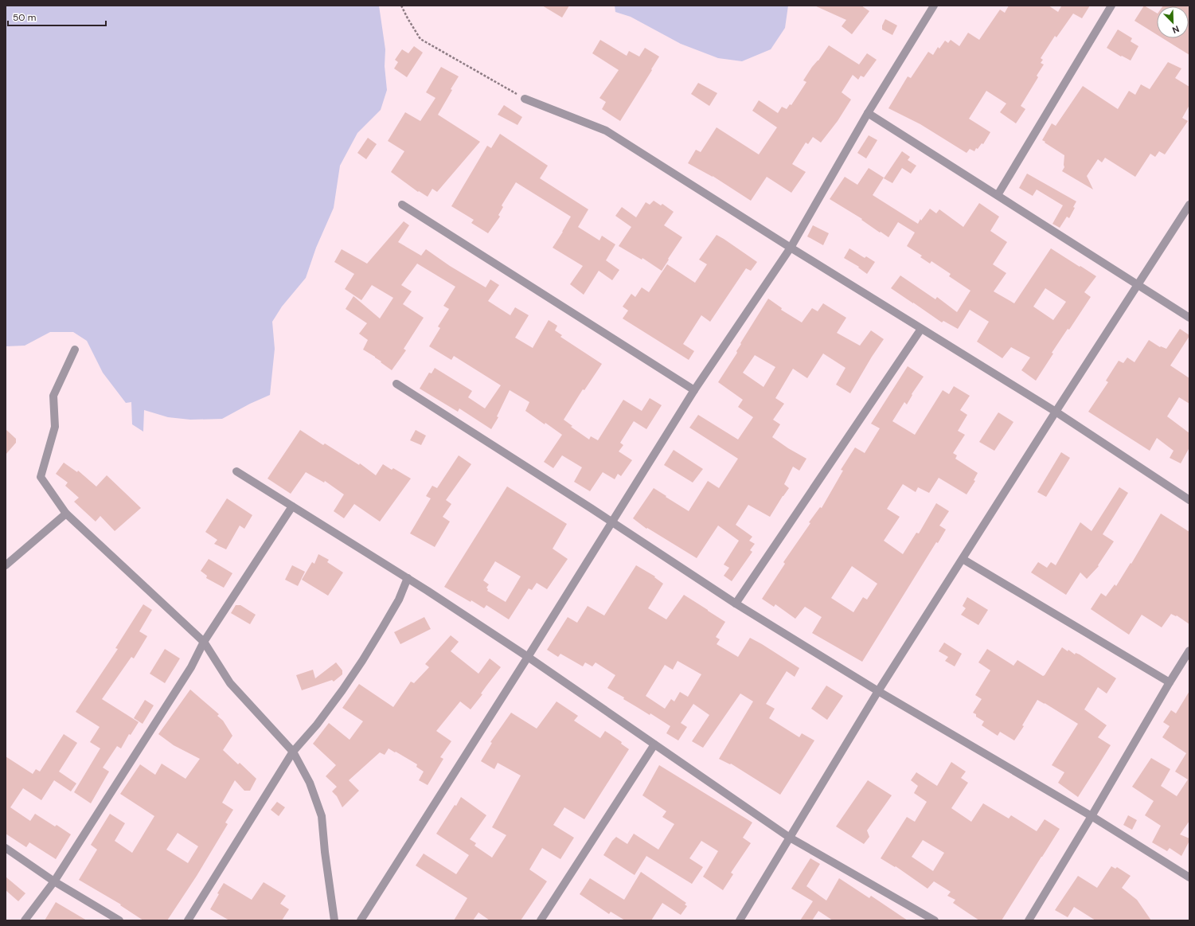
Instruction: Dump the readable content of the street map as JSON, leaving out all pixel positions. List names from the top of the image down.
{
  "scale_bar": "50 m",
  "north": "bottom right"
}
